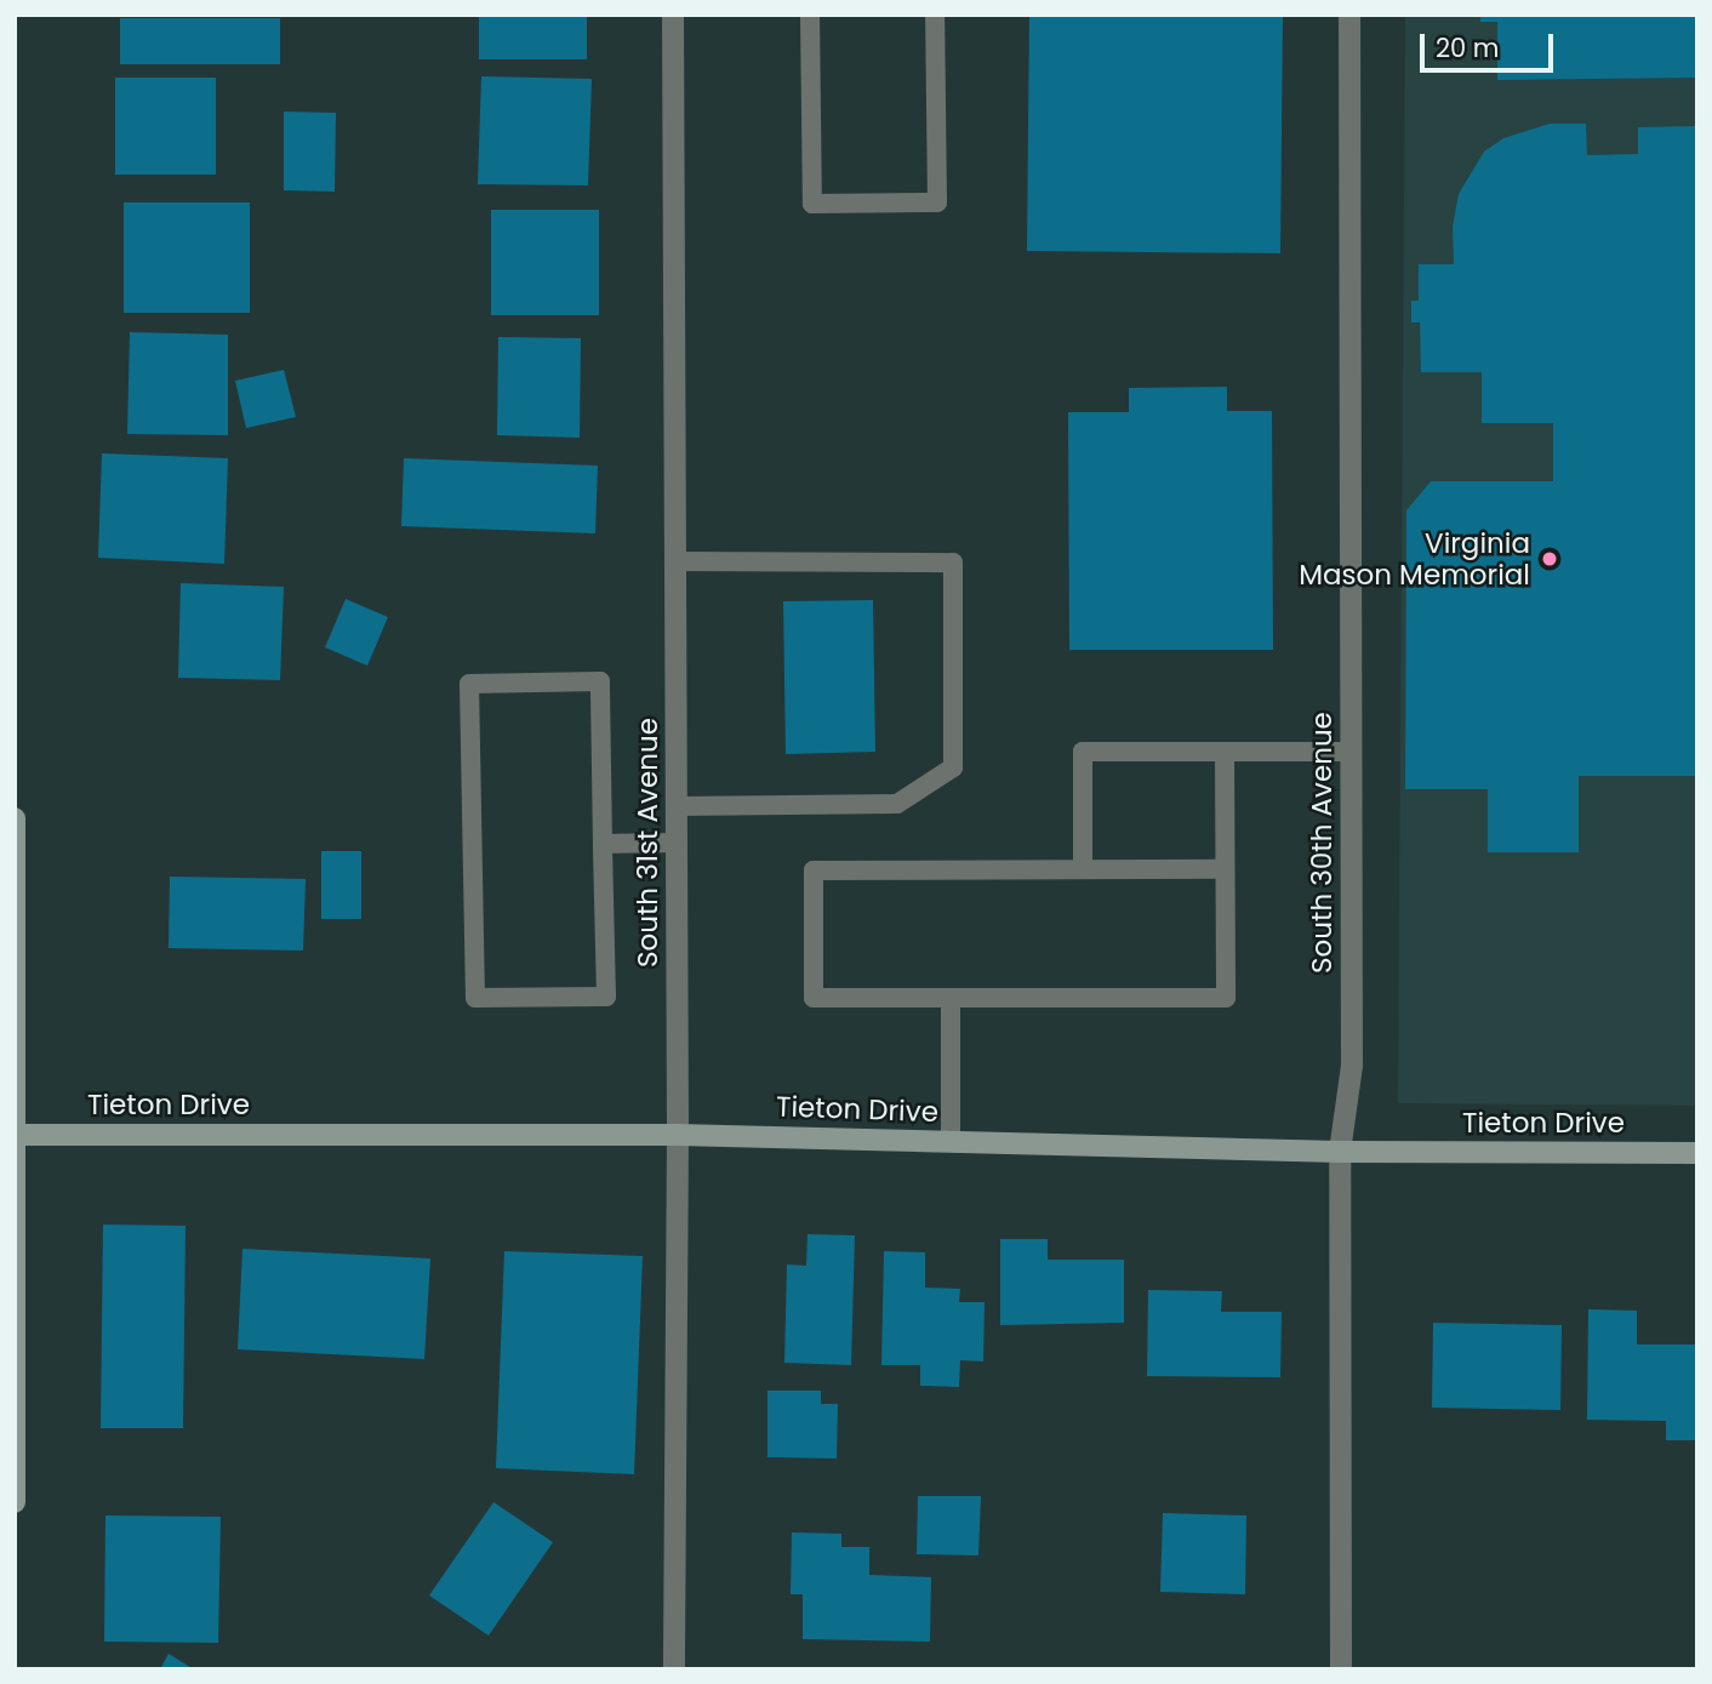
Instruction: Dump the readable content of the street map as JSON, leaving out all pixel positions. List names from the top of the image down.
{
  "streets": {
    "main road": ["Tieton Drive"],
    "street": ["South 31st Avenue", "South 30th Avenue"]
  },
  "crossings": [
    ["South 31st Avenue", "Tieton Drive"],
    ["South 30th Avenue", "Tieton Drive"]
  ],
  "places": ["Virginia Mason Memorial"],
  "scale_bar": "20 m"
}
